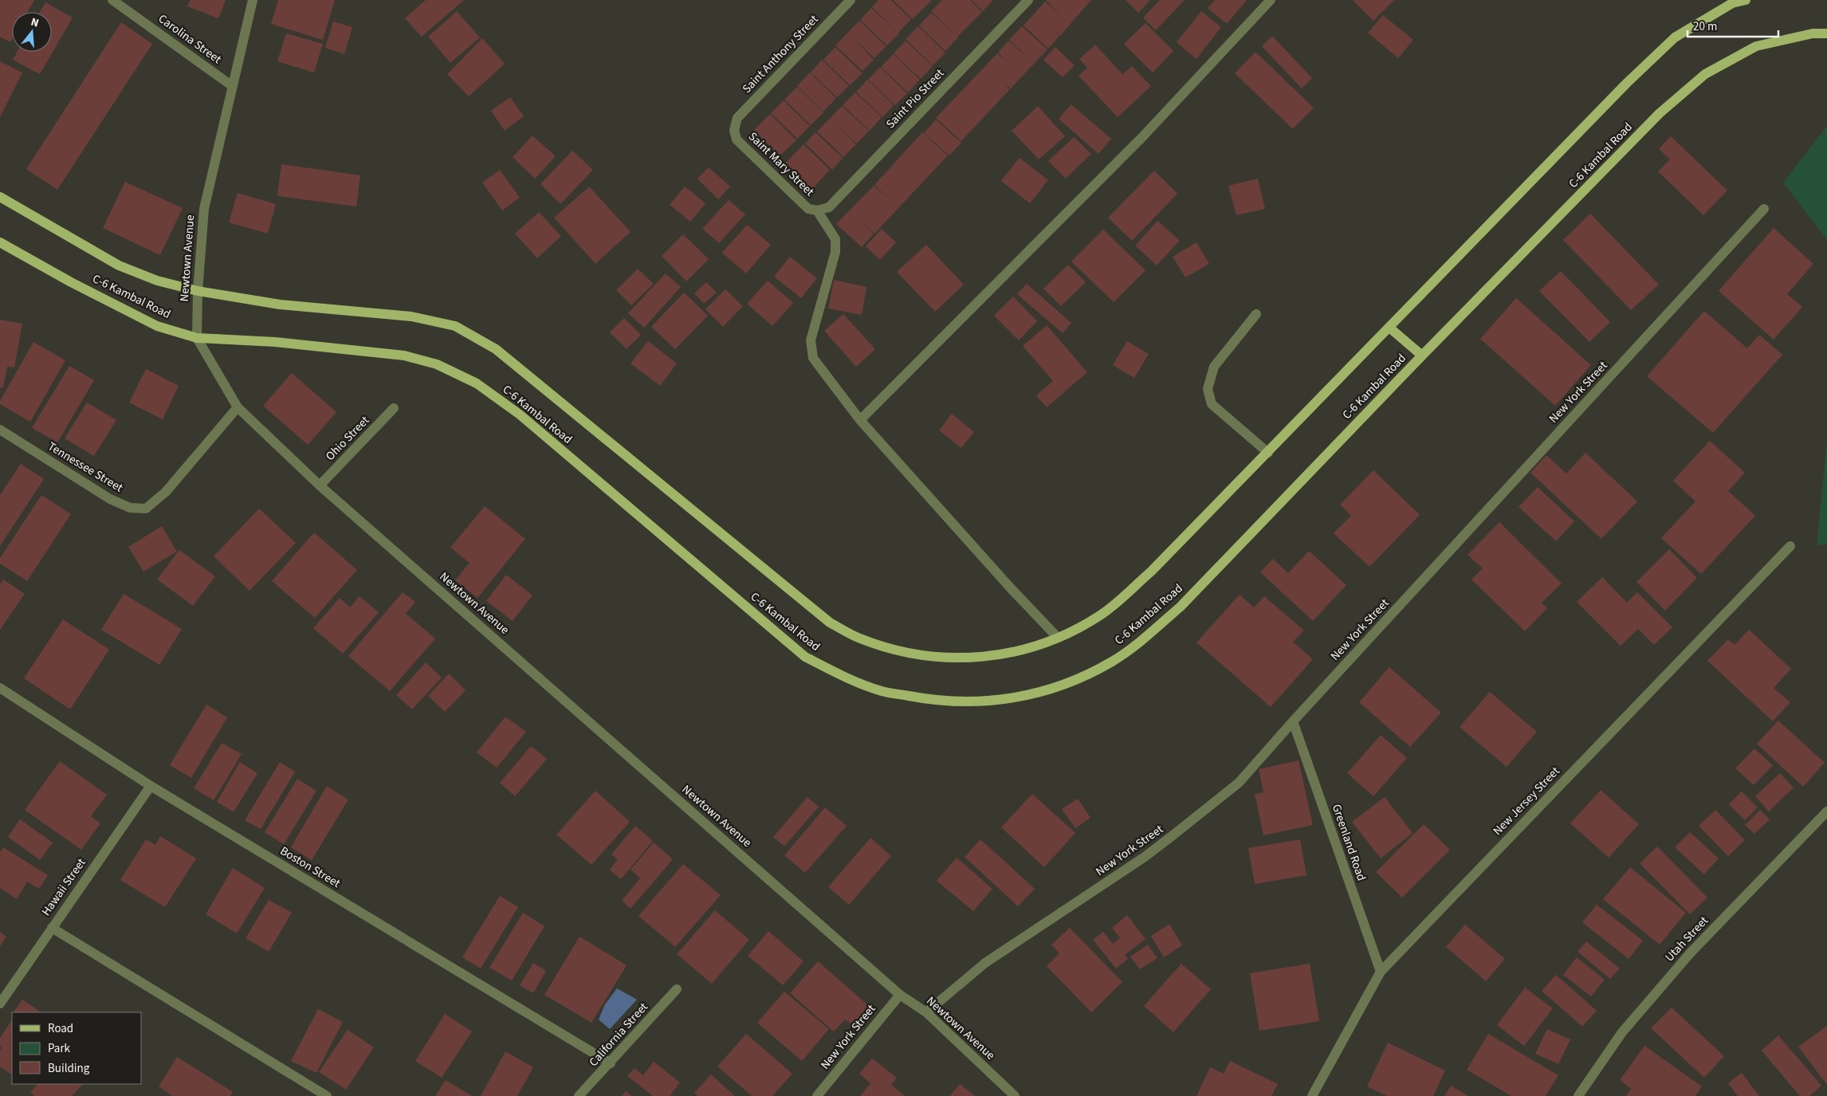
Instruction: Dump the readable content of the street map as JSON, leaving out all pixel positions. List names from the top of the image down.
{
  "streets": {
    "main road": ["C-6 Kambal Road"],
    "street": [
      "Carolina Street",
      "Saint Anthony Street",
      "Saint Pio Street",
      "Saint Mary Street",
      "Newtown Avenue",
      "New York Street",
      "Ohio Street",
      "Tennessee Street",
      "New Jersey Street",
      "Greenland Road",
      "Boston Street",
      "Hawaii Street",
      "Utah Street",
      "California Street"
    ]
  },
  "crossings": [
    ["Carolina Street", "Newtown Avenue"],
    ["Saint Anthony Street", "Saint Mary Street"],
    ["Saint Pio Street", "Saint Mary Street"],
    ["C-6 Kambal Road", "Newtown Avenue"],
    ["Newtown Avenue", "New York Street"],
    ["Newtown Avenue", "Ohio Street"],
    ["Newtown Avenue", "Tennessee Street"],
    ["New York Street", "Greenland Road"],
    ["New Jersey Street", "Greenland Road"],
    ["Boston Street", "Hawaii Street"],
    ["Boston Street", "California Street"]
  ],
  "legend": ["Road", "Park", "Building"],
  "scale_bar": "20 m",
  "north": "top"
}
